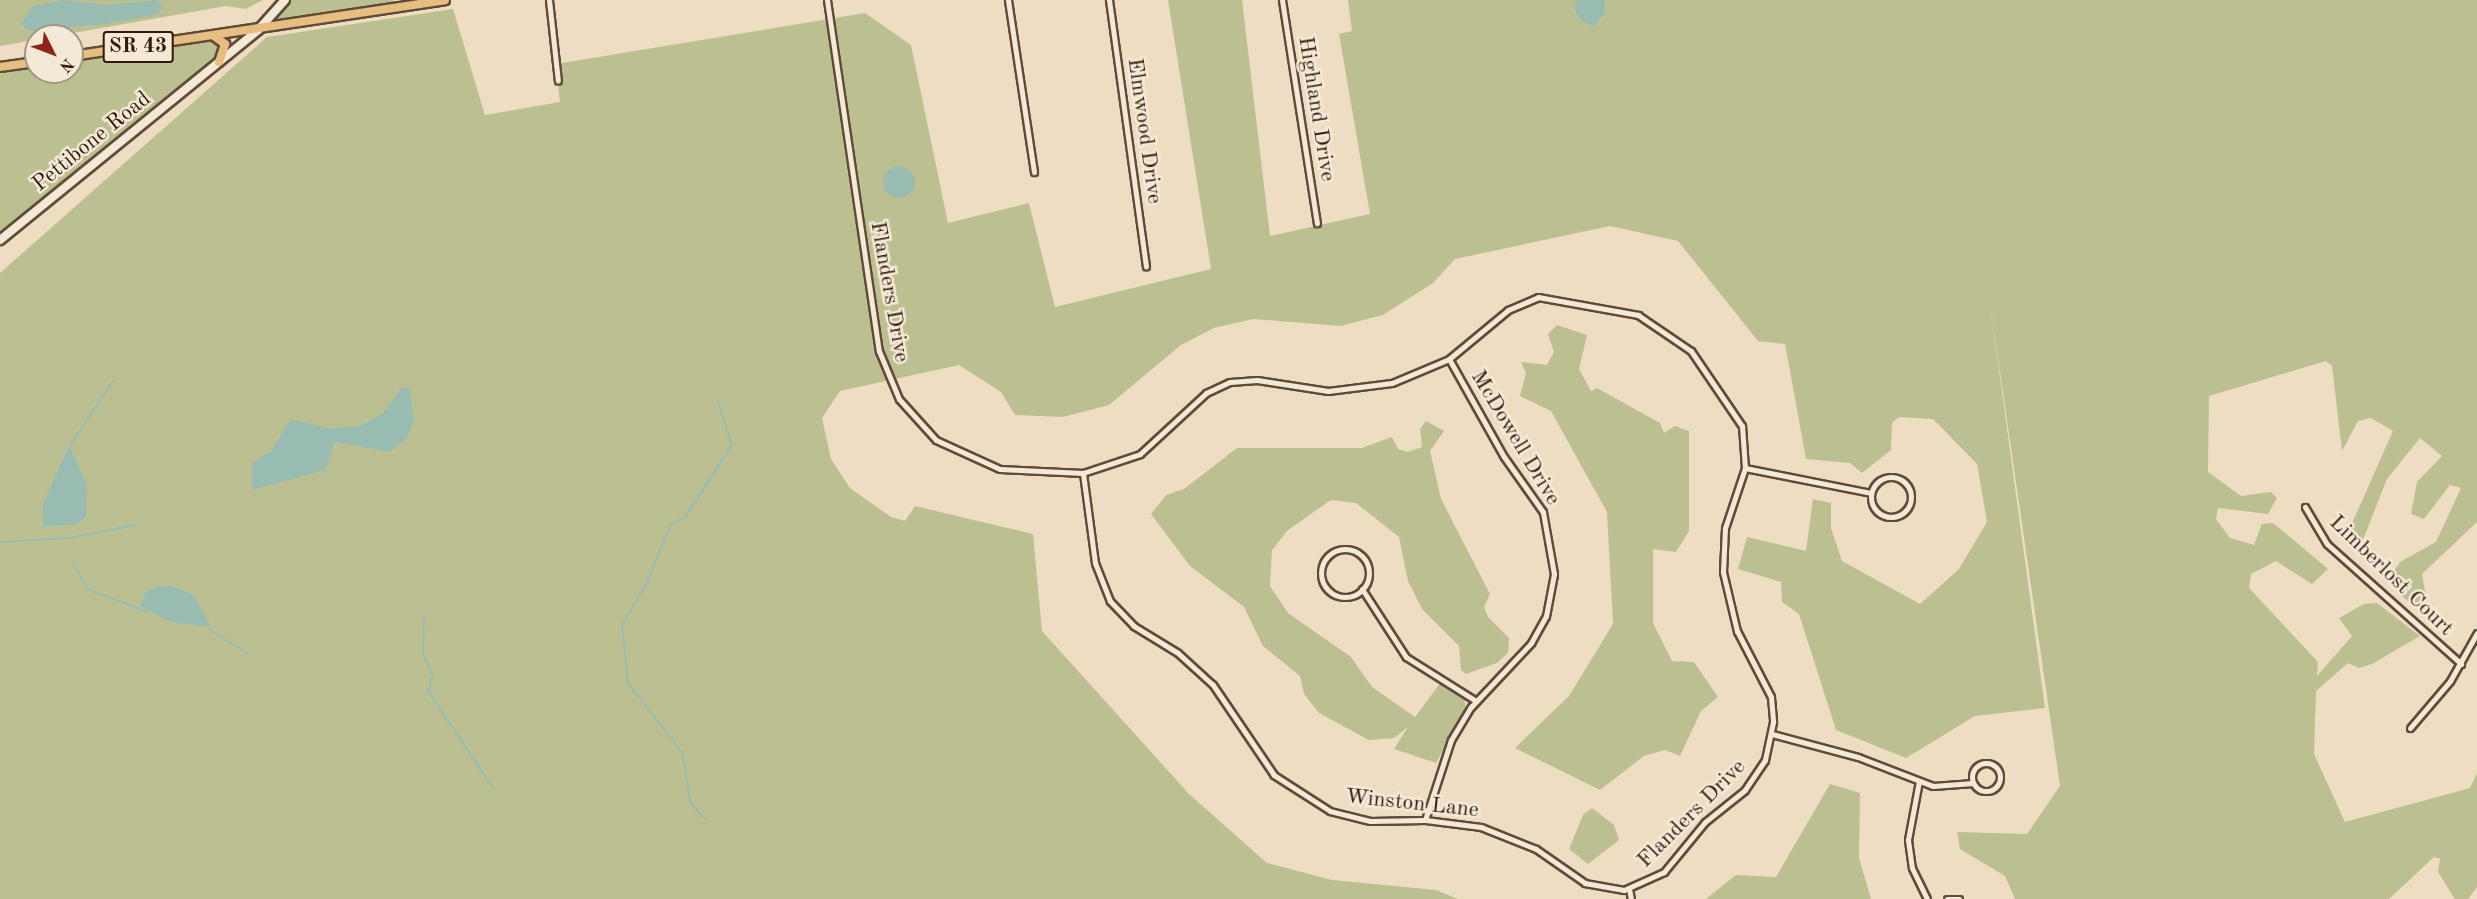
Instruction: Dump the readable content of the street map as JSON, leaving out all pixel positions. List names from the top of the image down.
{
  "streets": {
    "main road": ["SR 43"],
    "street": [
      "Highland Drive",
      "Elmwood Drive",
      "Pettibone Road",
      "Flanders Drive",
      "McDowell Drive",
      "Limberlost Court",
      "Winston Lane"
    ]
  },
  "crossings": [
    ["SR 43", "Pettibone Road"],
    ["Flanders Drive", "McDowell Drive"],
    ["Flanders Drive", "Winston Lane"],
    ["McDowell Drive", "Winston Lane"]
  ],
  "north": "bottom right"
}
